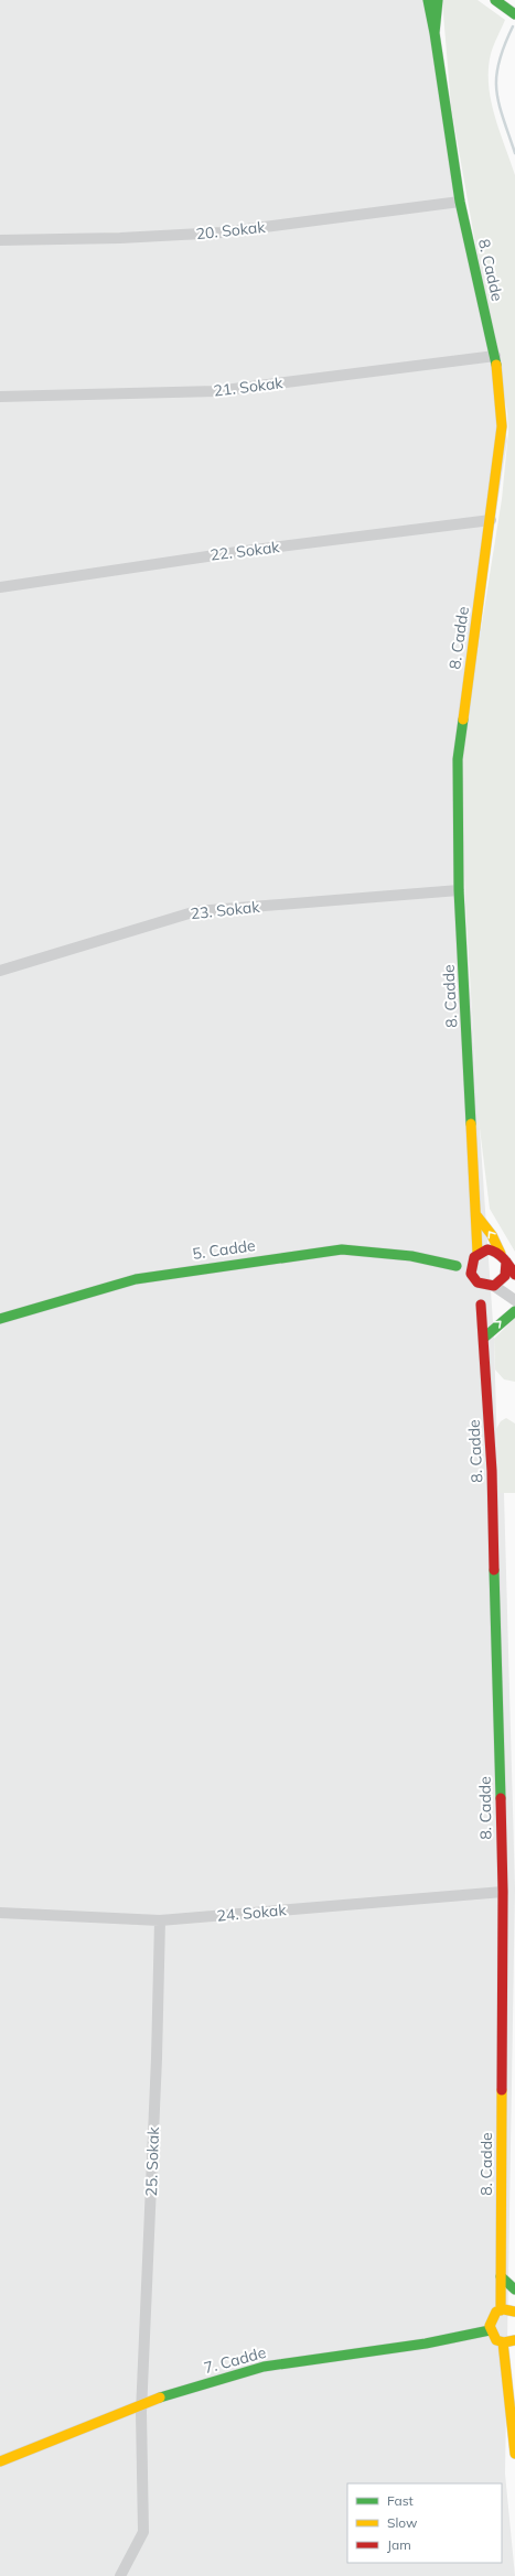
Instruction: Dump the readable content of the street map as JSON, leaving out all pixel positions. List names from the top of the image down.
{
  "streets": {
    "street": [
      "20. Sokak",
      "8. Cadde",
      "21. Sokak",
      "22. Sokak",
      "23. Sokak",
      "5. Cadde",
      "24. Sokak",
      "25. Sokak",
      "7. Cadde"
    ]
  },
  "crossings": [
    ["20. Sokak", "8. Cadde"],
    ["8. Cadde", "21. Sokak"],
    ["8. Cadde", "22. Sokak"],
    ["8. Cadde", "23. Sokak"],
    ["8. Cadde", "24. Sokak"],
    ["24. Sokak", "25. Sokak"],
    ["25. Sokak", "7. Cadde"]
  ],
  "legend": ["Fast", "Slow", "Jam"]
}
